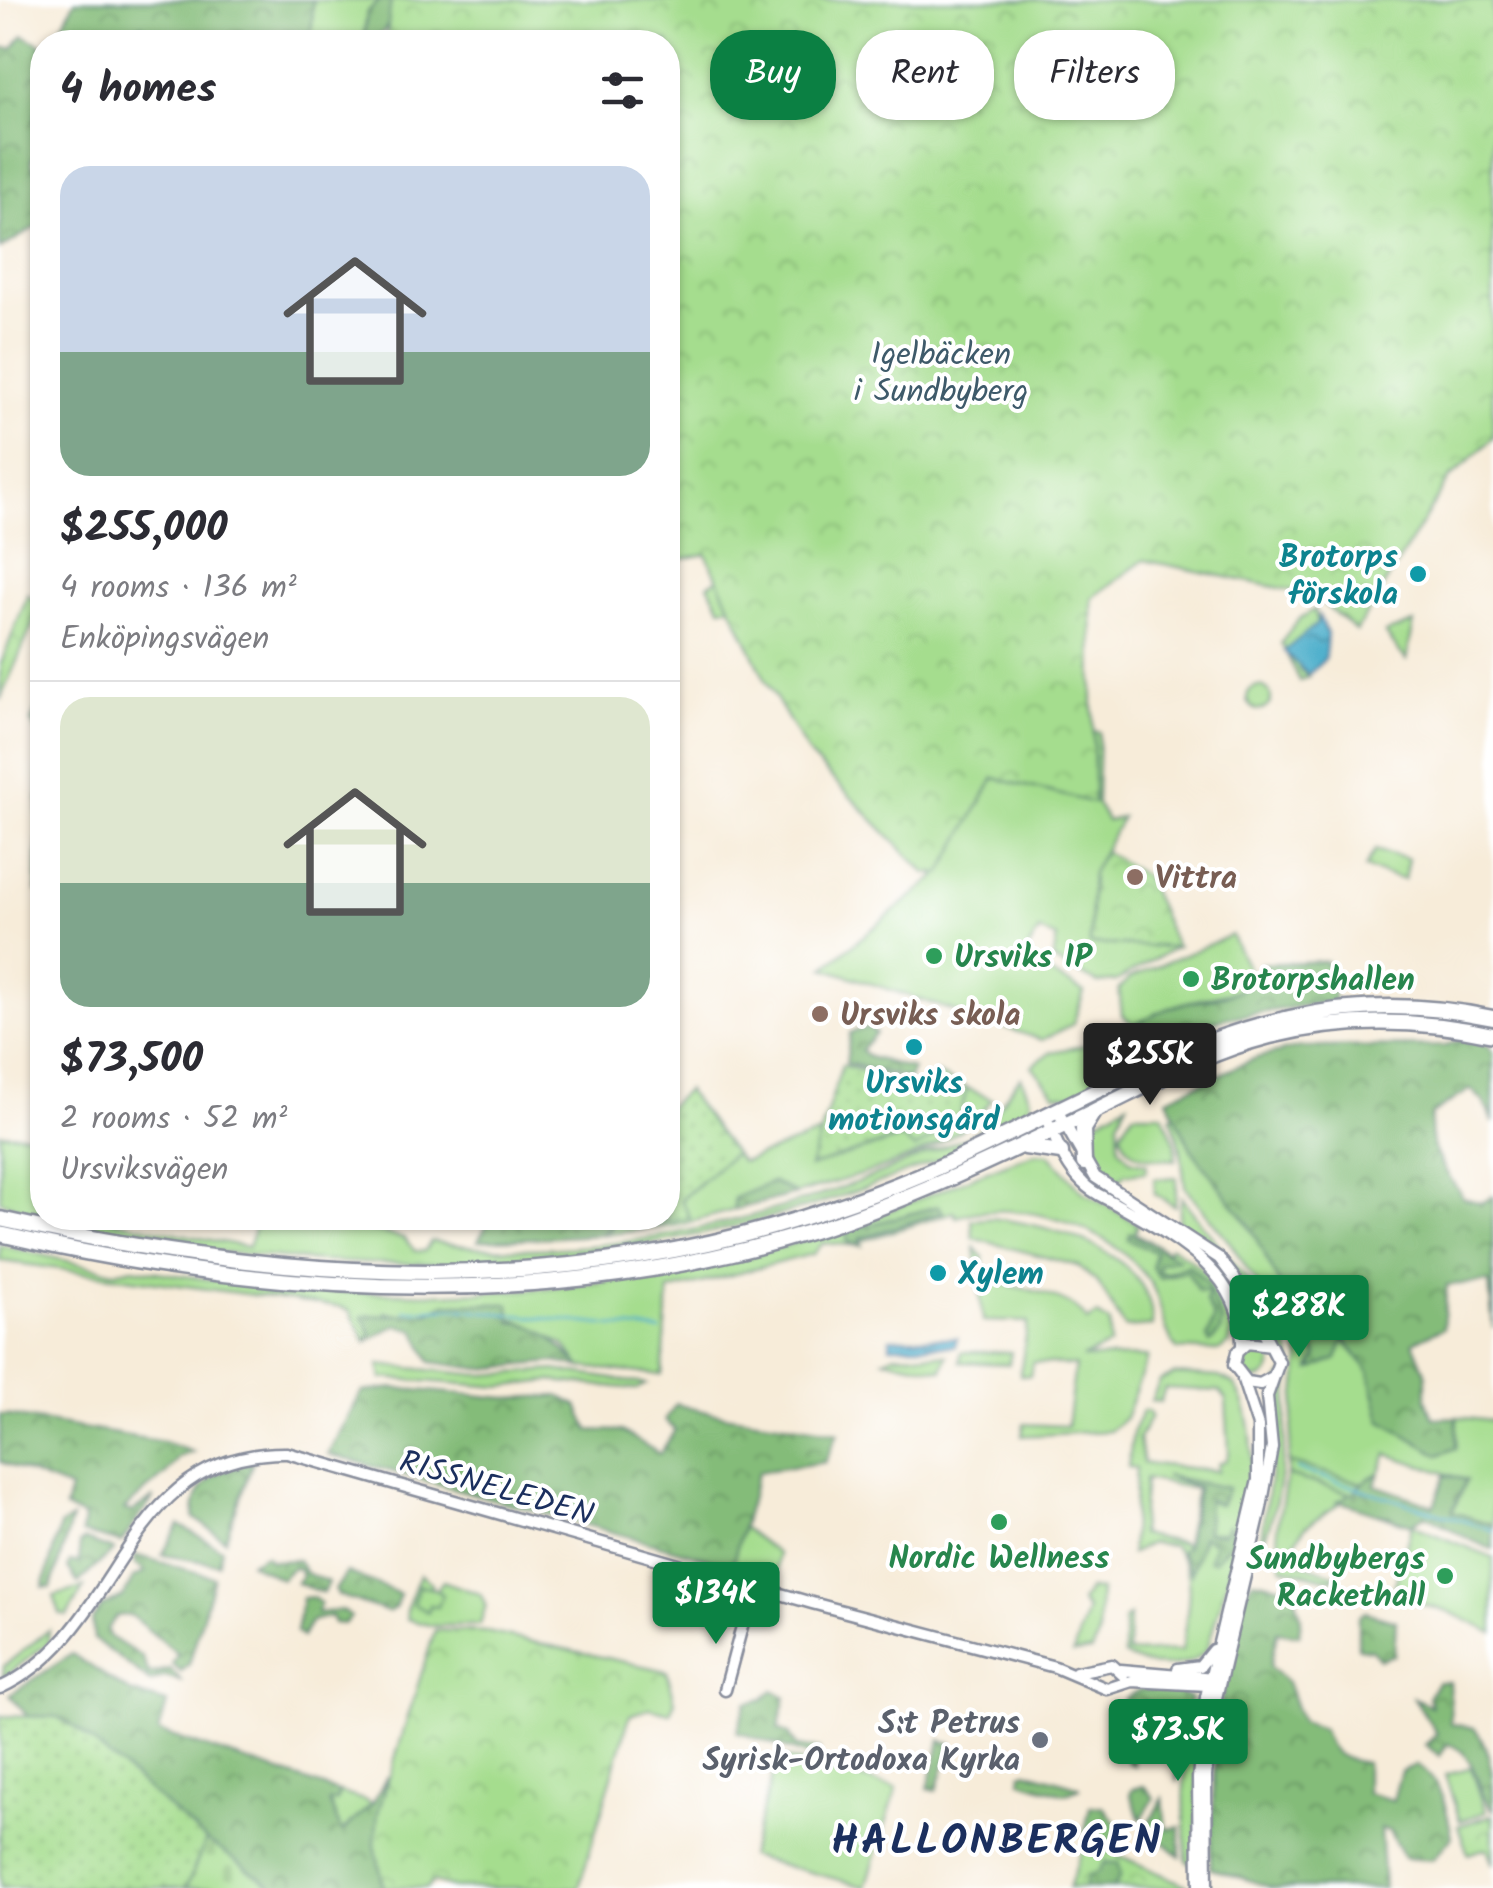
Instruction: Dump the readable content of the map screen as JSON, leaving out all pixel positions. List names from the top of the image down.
{
  "streets": {
    "street": ["RISSNELEDEN"]
  },
  "districts": ["HALLONBERGEN"],
  "parks": ["Igelbäcken i Sundbyberg"],
  "places": [
    "Brotorps förskola",
    "Vittra",
    "Ursviks IP",
    "Brotorpshallen",
    "Ursviks skola",
    "Ursviks motionsgård",
    "Xylem",
    "Nordic Wellness",
    "Sundbybergs Rackethall",
    "S:t Petrus Syrisk-Ortodoxa Kyrka"
  ],
  "page": {
    "chip": ["Buy", "Rent", "Filters"],
    "heading": "4 homes",
    "list": [
      {
        "name": "$255,000",
        "note": "4 rooms · 136 m² · Enköpingsvägen"
      },
      {
        "name": "$73,500",
        "note": "2 rooms · 52 m² · Ursviksvägen"
      }
    ],
    "price": [
      "$255K",
      "$288K",
      "$134K",
      "$73.5K"
    ]
  }
}
